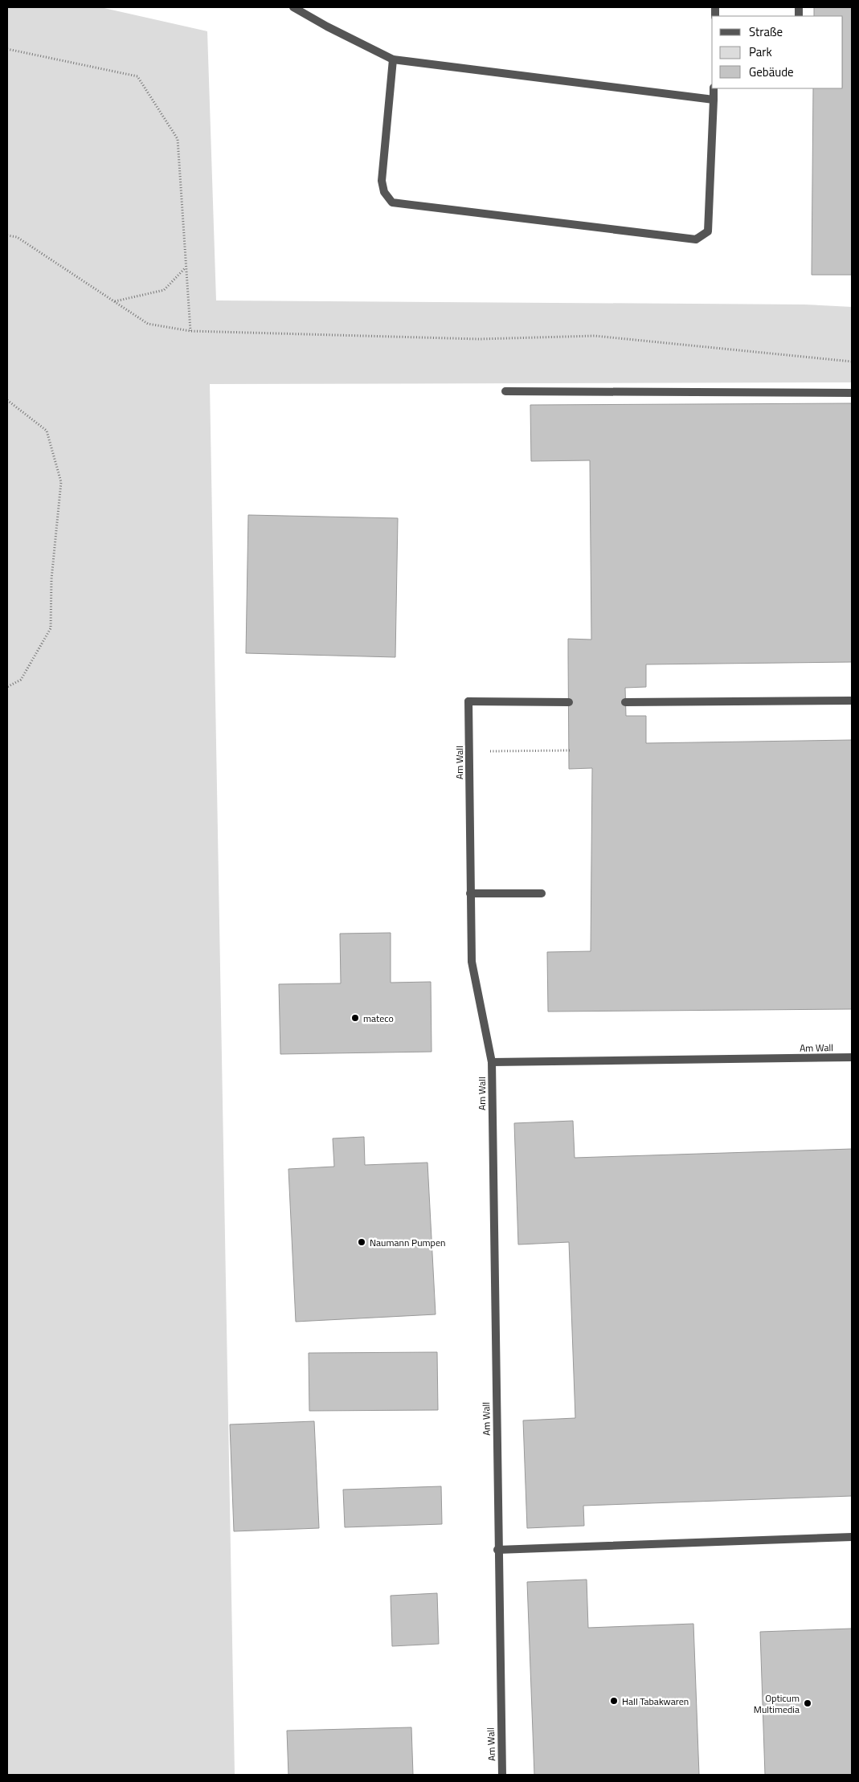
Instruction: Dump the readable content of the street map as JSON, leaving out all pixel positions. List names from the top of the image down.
{
  "streets": {
    "street": ["Am Wall"]
  },
  "places": [
    "mateco",
    "Naumann Pumpen",
    "Hall Tabakwaren",
    "Opticum Multimedia"
  ],
  "legend": ["Straße", "Park", "Gebäude"]
}
